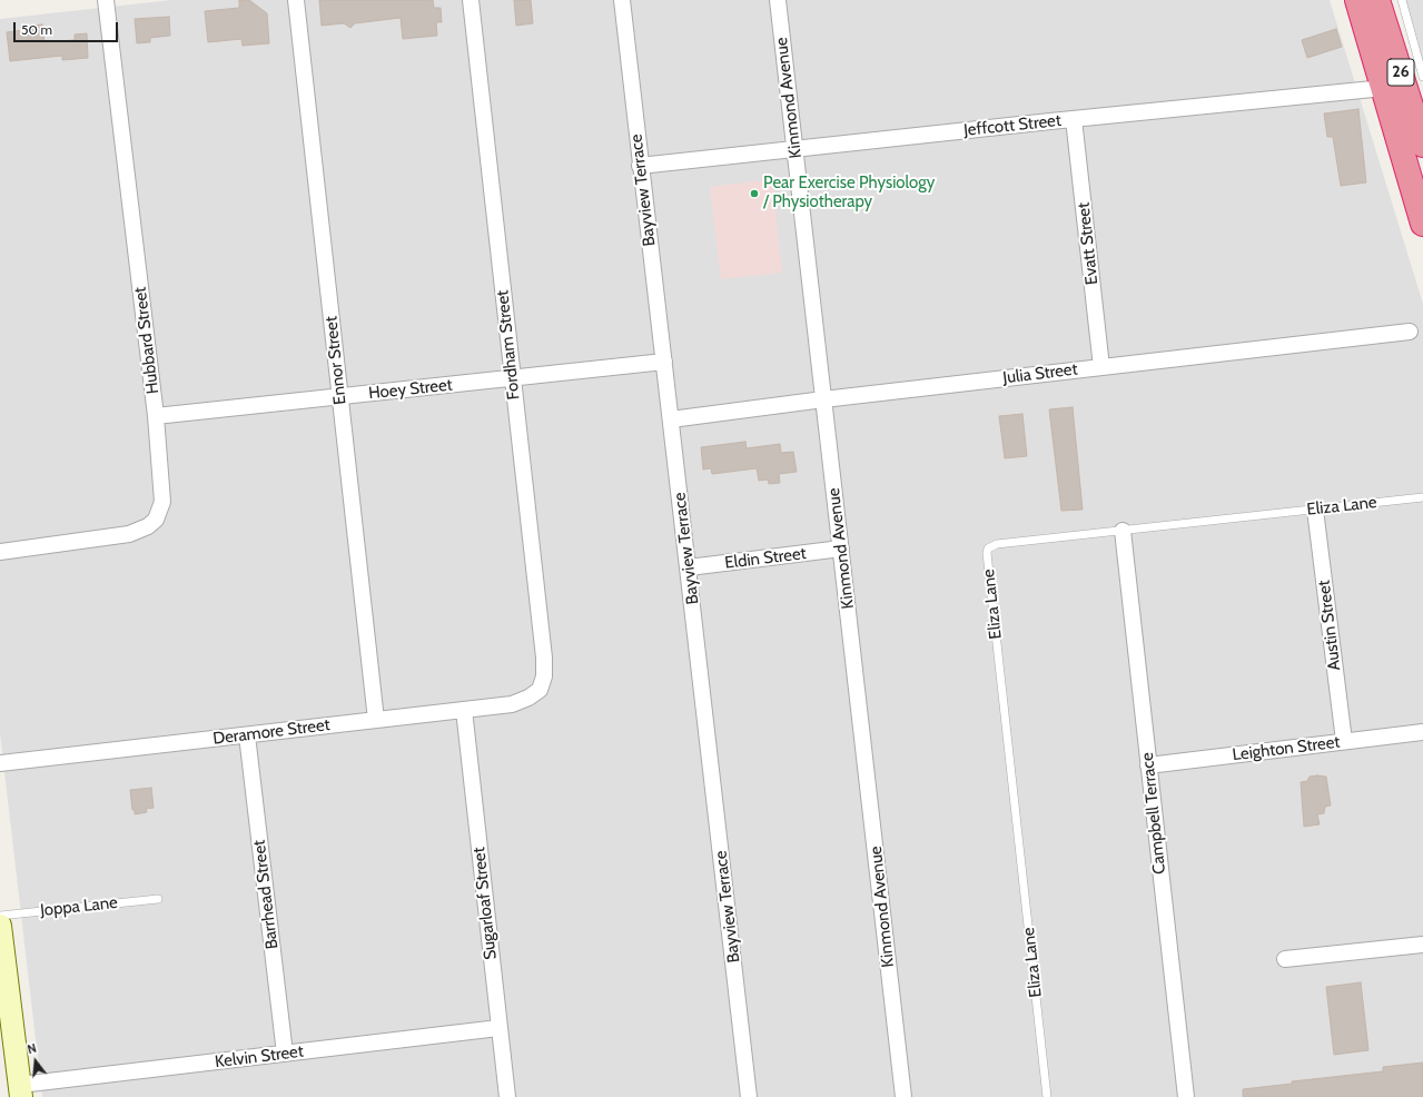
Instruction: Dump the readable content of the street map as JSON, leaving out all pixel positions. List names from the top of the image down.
{
  "streets": {
    "highway": ["26"],
    "street": [
      "Kinmond Avenue",
      "Jeffcott Street",
      "Bayview Terrace",
      "Evatt Street",
      "Hubbard Street",
      "Fordham Street",
      "Ennor Street",
      "Julia Street",
      "Hoey Street",
      "Eldin Street",
      "Austin Street",
      "Deramore Street",
      "Leighton Street",
      "Campbell Terrace",
      "Barrhead Street",
      "Sugarloaf Street",
      "Kelvin Street"
    ],
    "lane": ["Eliza Lane", "Joppa Lane"]
  },
  "crossings": [
    ["26", "Jeffcott Street"],
    ["Kinmond Avenue", "Jeffcott Street"],
    ["Kinmond Avenue", "Julia Street"],
    ["Kinmond Avenue", "Eldin Street"],
    ["Jeffcott Street", "Bayview Terrace"],
    ["Jeffcott Street", "Evatt Street"],
    ["Bayview Terrace", "Julia Street"],
    ["Bayview Terrace", "Hoey Street"],
    ["Bayview Terrace", "Eldin Street"],
    ["Evatt Street", "Julia Street"],
    ["Hubbard Street", "Hoey Street"],
    ["Fordham Street", "Hoey Street"],
    ["Fordham Street", "Deramore Street"],
    ["Ennor Street", "Hoey Street"],
    ["Ennor Street", "Deramore Street"],
    ["Eliza Lane", "Austin Street"],
    ["Eliza Lane", "Campbell Terrace"],
    ["Austin Street", "Leighton Street"],
    ["Deramore Street", "Barrhead Street"],
    ["Deramore Street", "Sugarloaf Street"],
    ["Leighton Street", "Campbell Terrace"],
    ["Barrhead Street", "Kelvin Street"],
    ["Sugarloaf Street", "Kelvin Street"]
  ],
  "places": ["Pear Exercise Physiology / Physiotherapy"],
  "scale_bar": "50 m",
  "north": "top"
}
